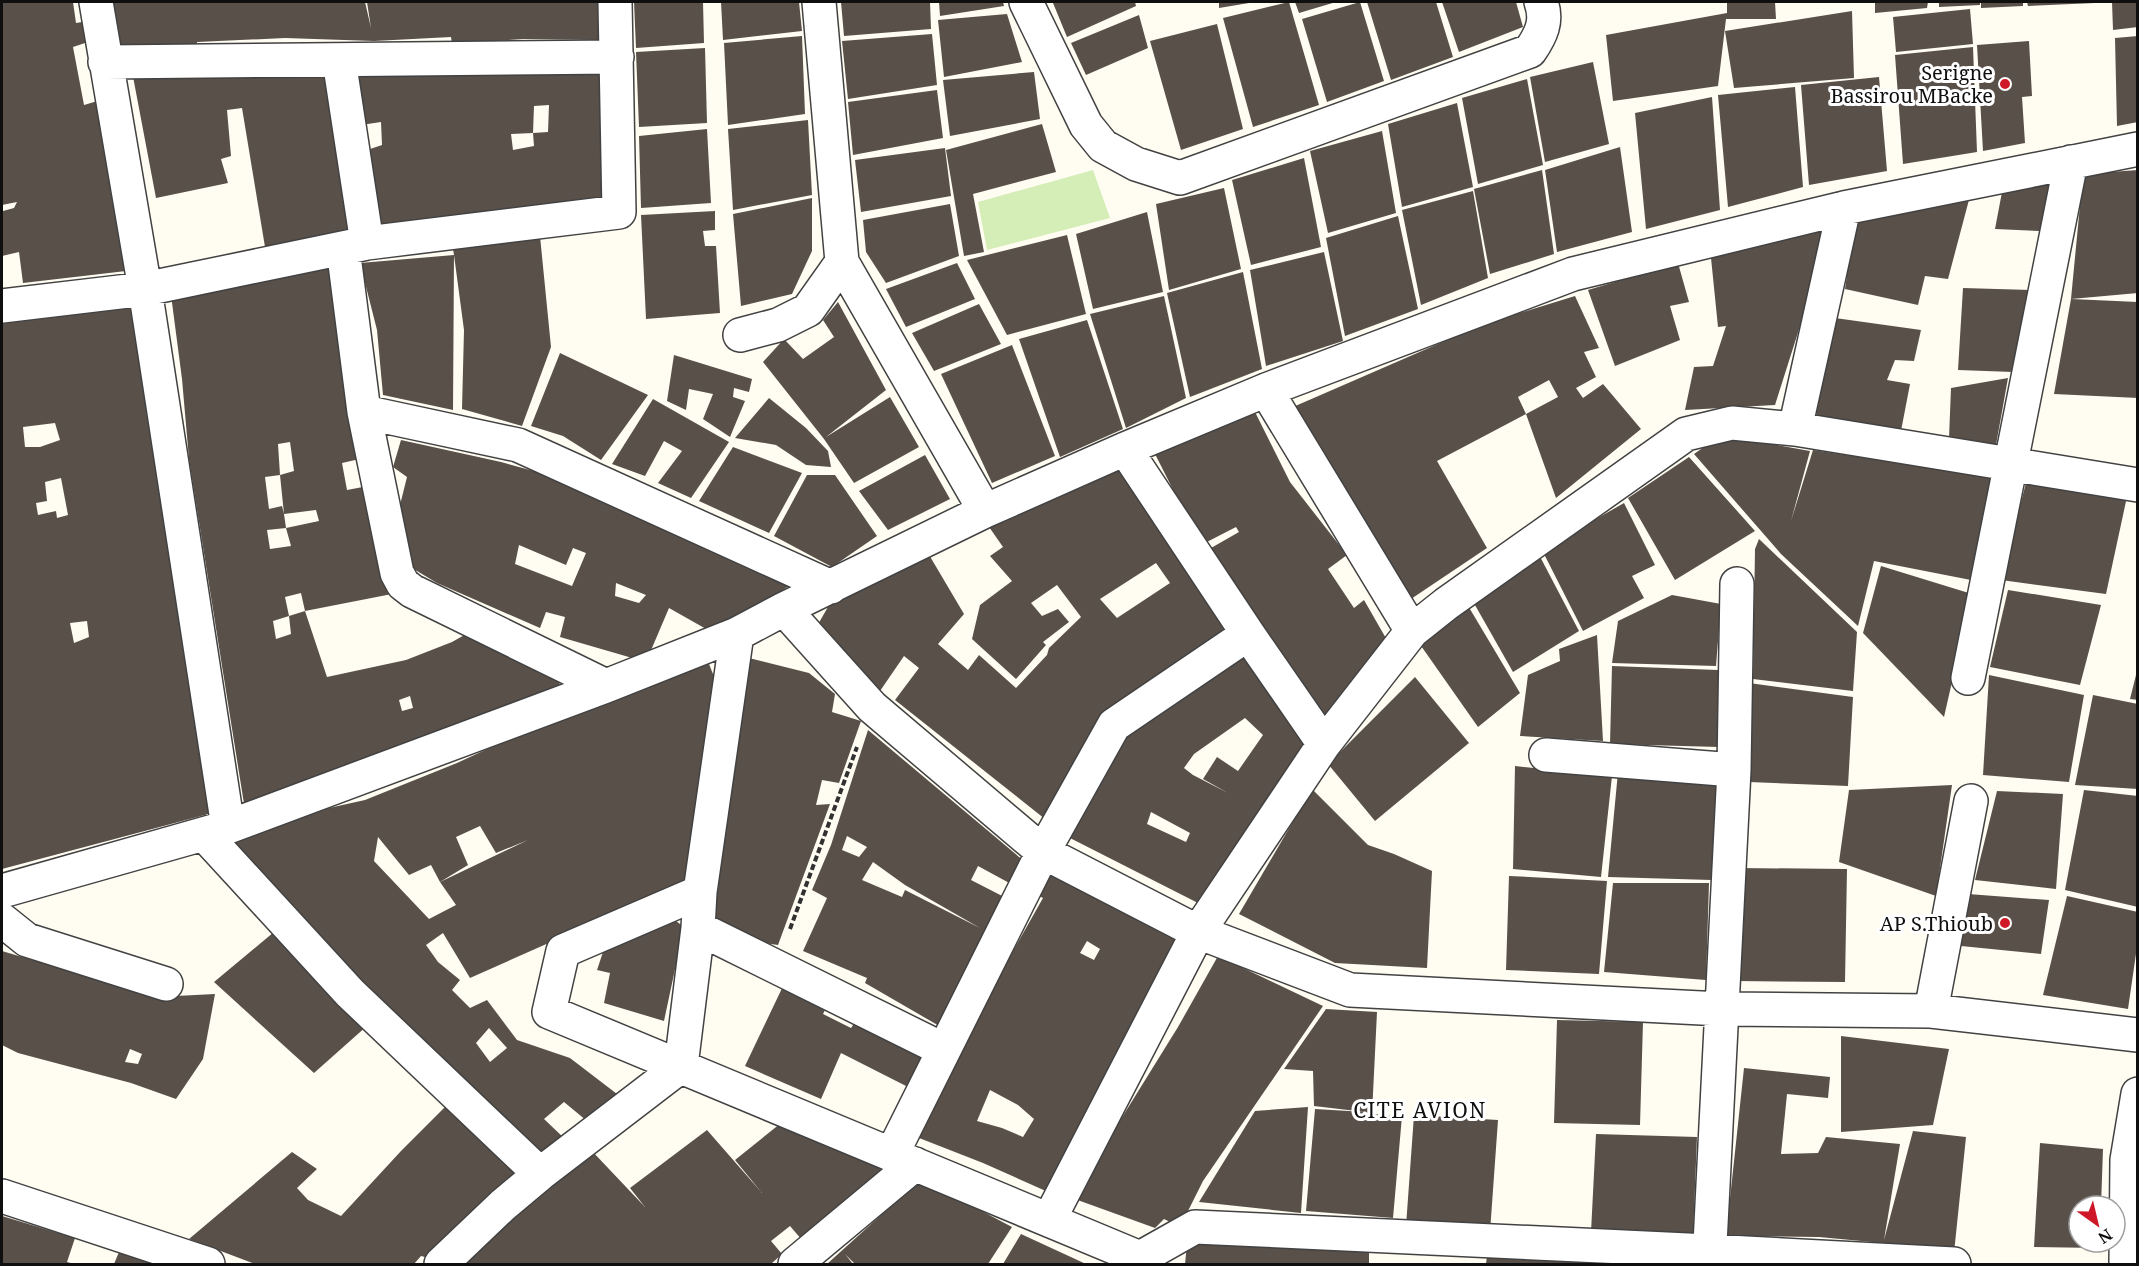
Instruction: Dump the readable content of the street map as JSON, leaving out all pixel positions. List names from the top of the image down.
{
  "districts": ["CITE AVION"],
  "places": ["Serigne Bassirou MBacke", "AP S.Thioub"],
  "north": "bottom right"
}
